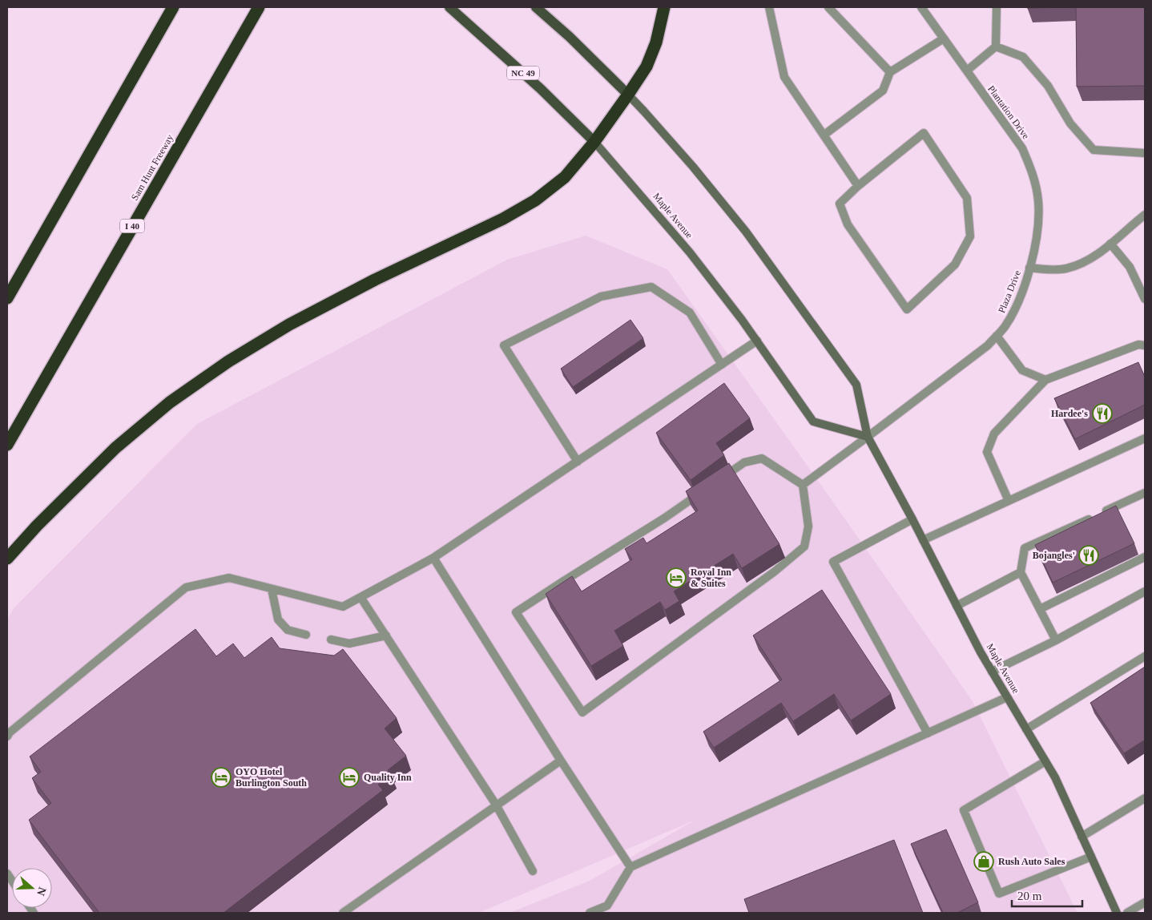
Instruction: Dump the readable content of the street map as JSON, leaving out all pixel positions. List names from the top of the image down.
{
  "streets": {
    "highway": ["Sam Hunt Freeway", "I 40"],
    "main road": ["NC 49", "Maple Avenue"],
    "street": ["Plantation Drive", "Plaza Drive"]
  },
  "crossings": [
    ["Plantation Drive", "Plaza Drive"],
    ["Maple Avenue", "Plaza Drive"]
  ],
  "places": {
    "restaurant": ["Hardee's", "Bojangles'"],
    "hotel": ["Royal Inn & Suites", "OYO Hotel Burlington South", "Quality Inn"],
    "shop": ["Rush Auto Sales"]
  },
  "scale_bar": "20 m",
  "north": "right"
}
